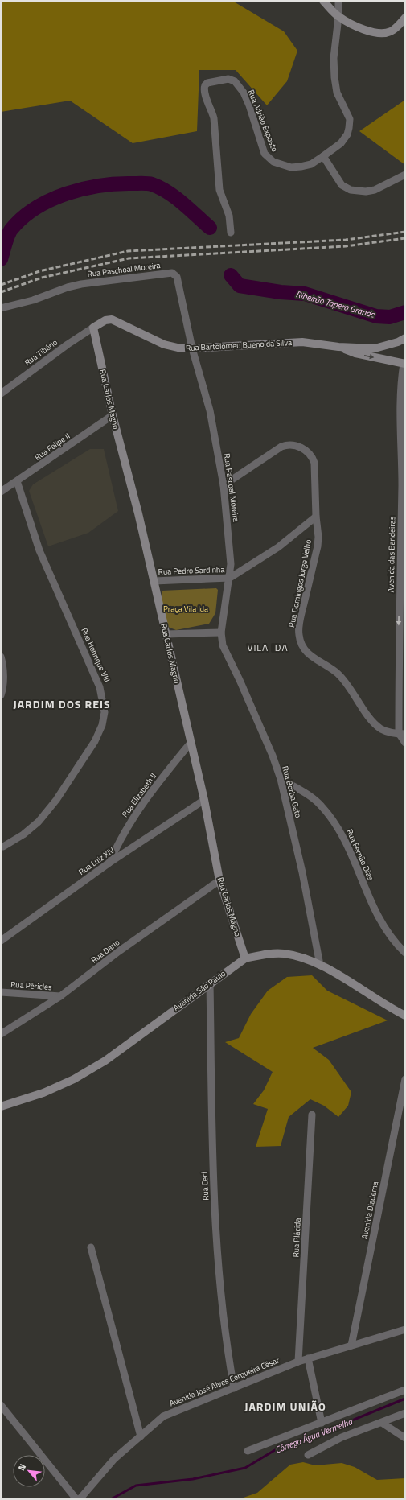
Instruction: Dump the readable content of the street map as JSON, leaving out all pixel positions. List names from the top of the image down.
{
  "streets": {
    "street": [
      "Rua Adrião Exposto",
      "Rua Paschoal Moreira",
      "Rua Bartolomeu Bueno da Silva",
      "Rua Tibério",
      "Rua Carlos Magno",
      "Rua Felipe II",
      "Rua Pascoal Moreira",
      "Avenida das Bandeiras",
      "Rua Pedro Sardinha",
      "Rua Domingos Jorge Velho",
      "Rua Henrique VIII",
      "Rua Borba Gato",
      "Rua Elizabeth II",
      "Rua Fernão Dias",
      "Rua Luiz XIV",
      "Rua Dario",
      "Rua Péricles",
      "Avenida São Paulo",
      "Rua Ceci",
      "Avenida Diadema",
      "Rua Plácida",
      "Avenida José Alves Cerqueira César"
    ]
  },
  "crossings": [
    ["Rua Paschoal Moreira", "Rua Bartolomeu Bueno da Silva"],
    ["Rua Paschoal Moreira", "Rua Pascoal Moreira"],
    ["Rua Bartolomeu Bueno da Silva", "Rua Tibério"],
    ["Rua Bartolomeu Bueno da Silva", "Rua Carlos Magno"],
    ["Rua Bartolomeu Bueno da Silva", "Rua Pascoal Moreira"],
    ["Rua Bartolomeu Bueno da Silva", "Avenida das Bandeiras"],
    ["Rua Tibério", "Rua Carlos Magno"],
    ["Rua Carlos Magno", "Rua Felipe II"],
    ["Rua Carlos Magno", "Rua Pedro Sardinha"],
    ["Rua Carlos Magno", "Rua Elizabeth II"],
    ["Rua Carlos Magno", "Rua Luiz XIV"],
    ["Rua Carlos Magno", "Rua Dario"],
    ["Rua Carlos Magno", "Avenida São Paulo"],
    ["Rua Felipe II", "Rua Henrique VIII"],
    ["Rua Pascoal Moreira", "Rua Pedro Sardinha"],
    ["Rua Pascoal Moreira", "Rua Domingos Jorge Velho"],
    ["Rua Pascoal Moreira", "Rua Borba Gato"],
    ["Avenida das Bandeiras", "Rua Domingos Jorge Velho"],
    ["Rua Borba Gato", "Rua Fernão Dias"],
    ["Rua Borba Gato", "Avenida São Paulo"],
    ["Rua Elizabeth II", "Rua Luiz XIV"],
    ["Rua Dario", "Rua Péricles"],
    ["Avenida São Paulo", "Rua Ceci"],
    ["Rua Ceci", "Avenida José Alves Cerqueira César"],
    ["Avenida Diadema", "Avenida José Alves Cerqueira César"],
    ["Rua Plácida", "Avenida José Alves Cerqueira César"]
  ],
  "one_way": ["Avenida das Bandeiras"],
  "districts": ["VILA IDA", "JARDIM DOS REIS", "JARDIM UNIÃO"],
  "water": ["Ribeirão Tapera Grande", "Córrego Água Vermelha"],
  "parks": ["Praça Vila Ida"],
  "north": "top left"
}
